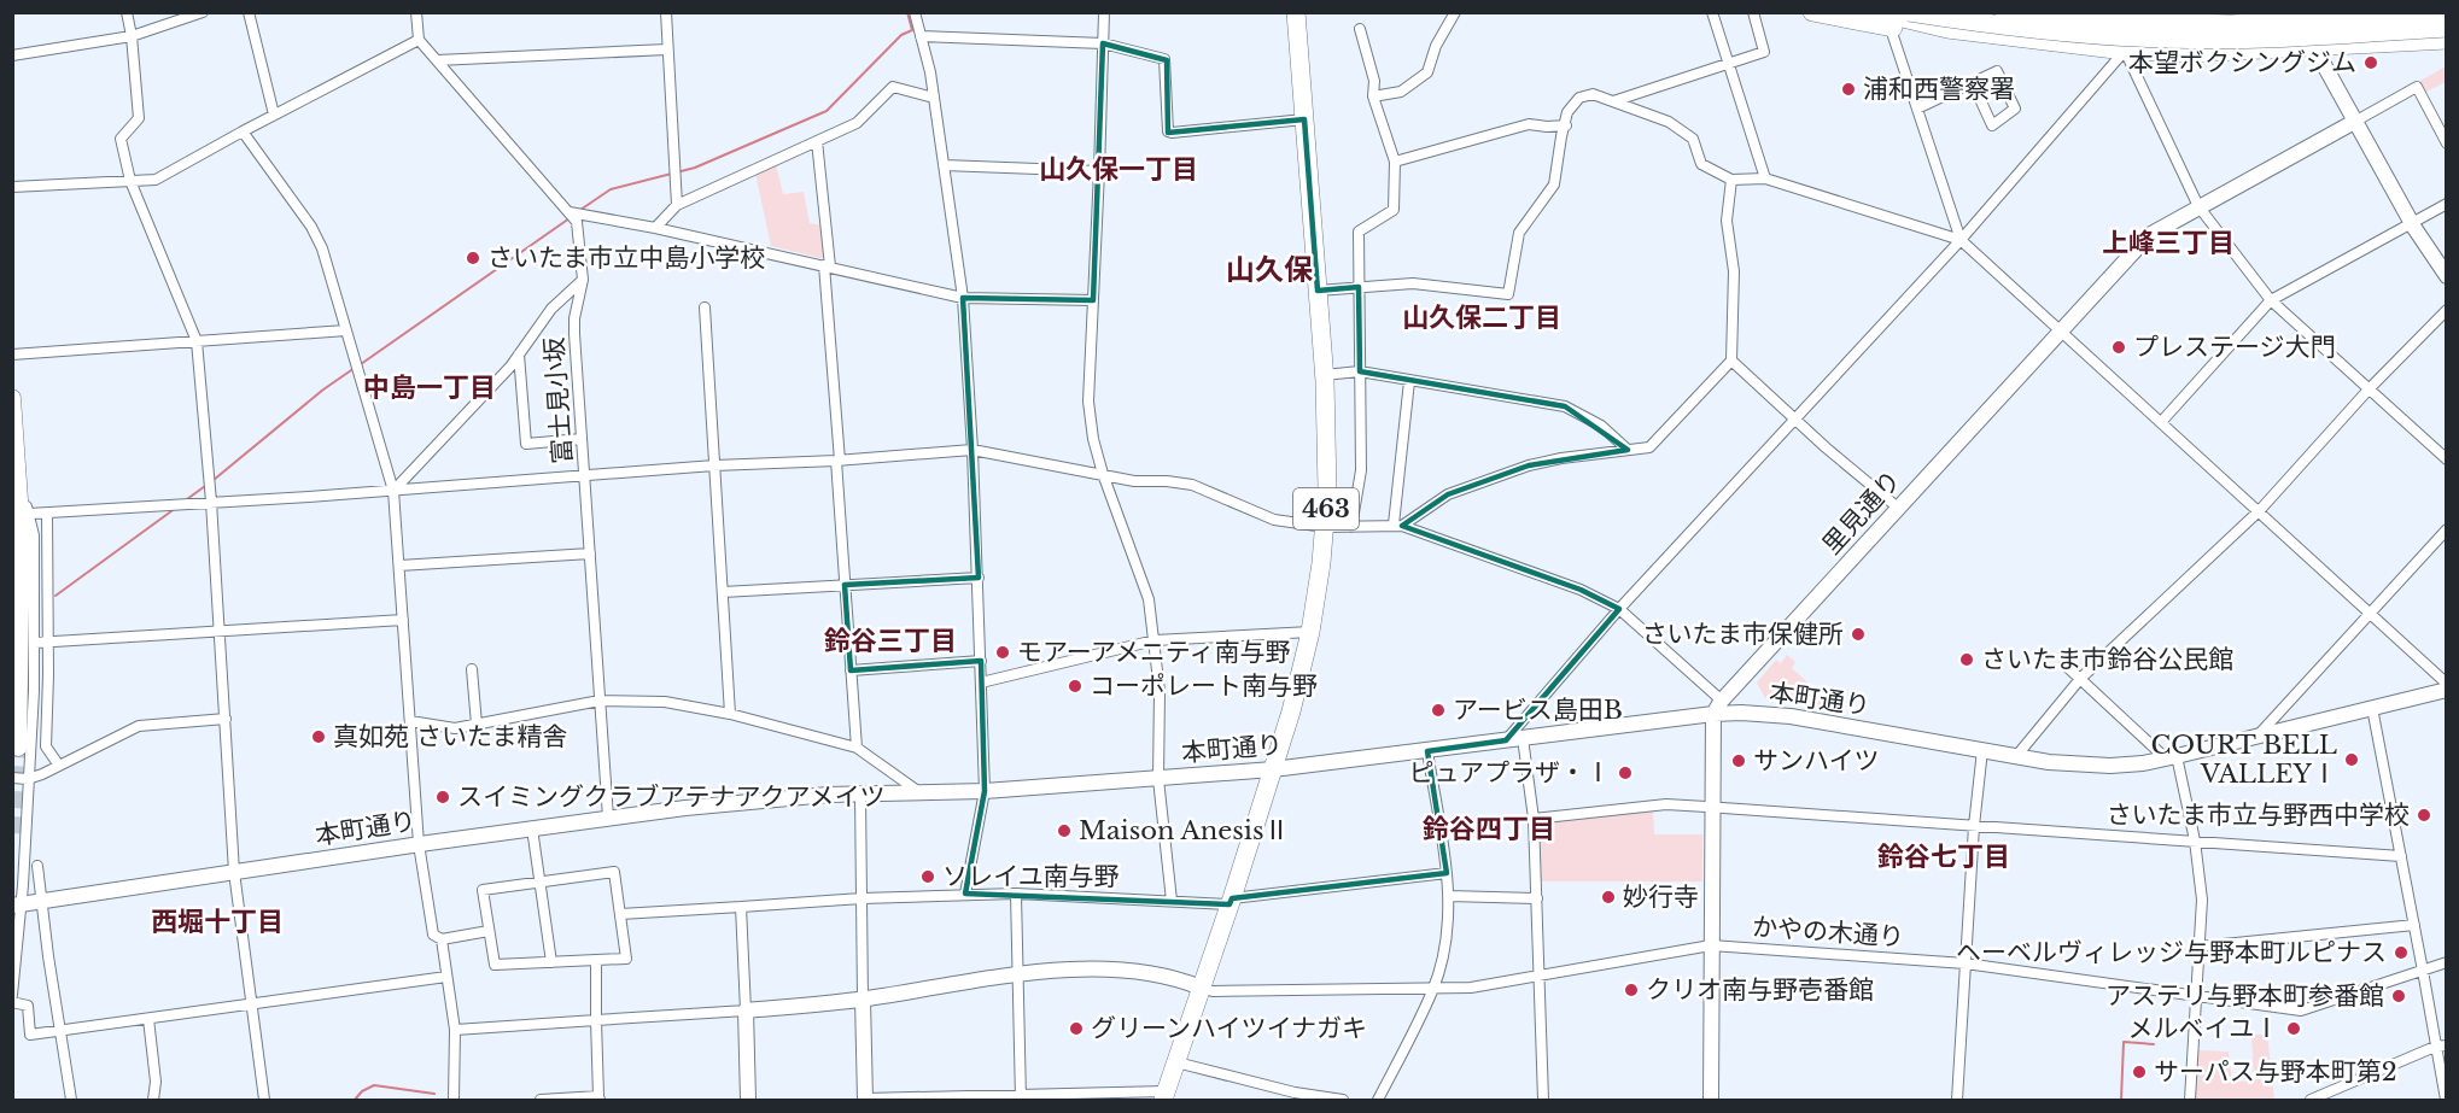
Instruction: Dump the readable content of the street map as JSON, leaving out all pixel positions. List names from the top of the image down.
{
  "streets": {
    "highway": ["463"],
    "main road": ["里見通り", "本町通り"],
    "street": ["富士見小坂", "かやの木通り"]
  },
  "crossings": [
    ["富士見小坂", "本町通り"],
    ["463", "本町通り"],
    ["463", "かやの木通り"],
    ["里見通り", "本町通り"],
    ["里見通り", "かやの木通り"]
  ],
  "districts": [
    "山久保一丁目",
    "上峰三丁目",
    "山久保",
    "山久保二丁目",
    "中島一丁目",
    "鈴谷三丁目",
    "鈴谷四丁目",
    "鈴谷七丁目",
    "西堀十丁目"
  ],
  "places": [
    "本望ボクシングジム",
    "浦和西警察署",
    "さいたま市立中島小学校",
    "プレステージ大門",
    "さいたま市保健所",
    "モアーアメニティ南与野",
    "さいたま市鈴谷公民館",
    "コーポレート南与野",
    "アービス島田B",
    "真如苑 さいたま精舎",
    "COURT BELL VALLEYⅠ",
    "サンハイツ",
    "ピュアプラザ・Ⅰ",
    "スイミングクラブアテナアクアメイツ",
    "さいたま市立与野西中学校",
    "Maison AnesisⅡ",
    "ソレイユ南与野",
    "妙行寺",
    "ヘーベルヴィレッジ与野本町ルピナス",
    "クリオ南与野壱番館",
    "アステリ与野本町参番館",
    "グリーンハイツイナガキ",
    "メルベイユⅠ",
    "サーパス与野本町第2"
  ]
}
